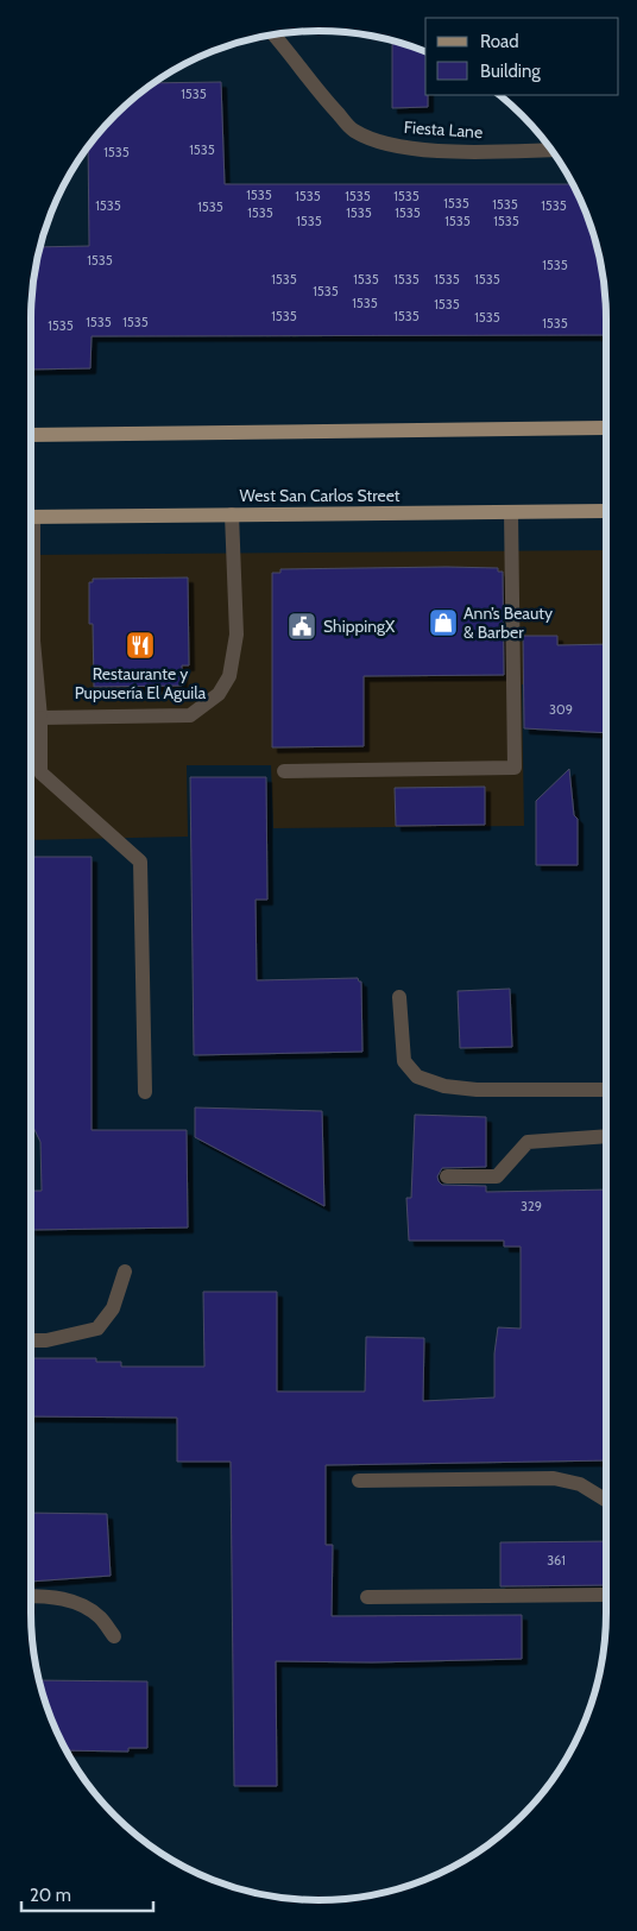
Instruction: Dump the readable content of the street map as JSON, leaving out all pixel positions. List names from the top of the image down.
{
  "streets": {
    "main road": ["West San Carlos Street"],
    "lane": ["Fiesta Lane"]
  },
  "places": {
    "shop": ["Ann’s Beauty & Barber"],
    "public building": ["ShippingX"],
    "restaurant": ["Restaurante y Pupusería El Aguila"]
  },
  "house_numbers": [
    "1535",
    "1535",
    "1535",
    "1535",
    "1535",
    "1535",
    "1535",
    "1535",
    "1535",
    "1535",
    "1535",
    "1535",
    "1535",
    "1535",
    "1535",
    "1535",
    "1535",
    "1535",
    "1535",
    "1535",
    "1535",
    "1535",
    "1535",
    "1535",
    "1535",
    "1535",
    "1535",
    "1535",
    "1535",
    "1535",
    "1535",
    "1535",
    "1535",
    "1535",
    "1535",
    "309",
    "329",
    "361"
  ],
  "legend": ["Road", "Building"],
  "scale_bar": "20 m"
}
